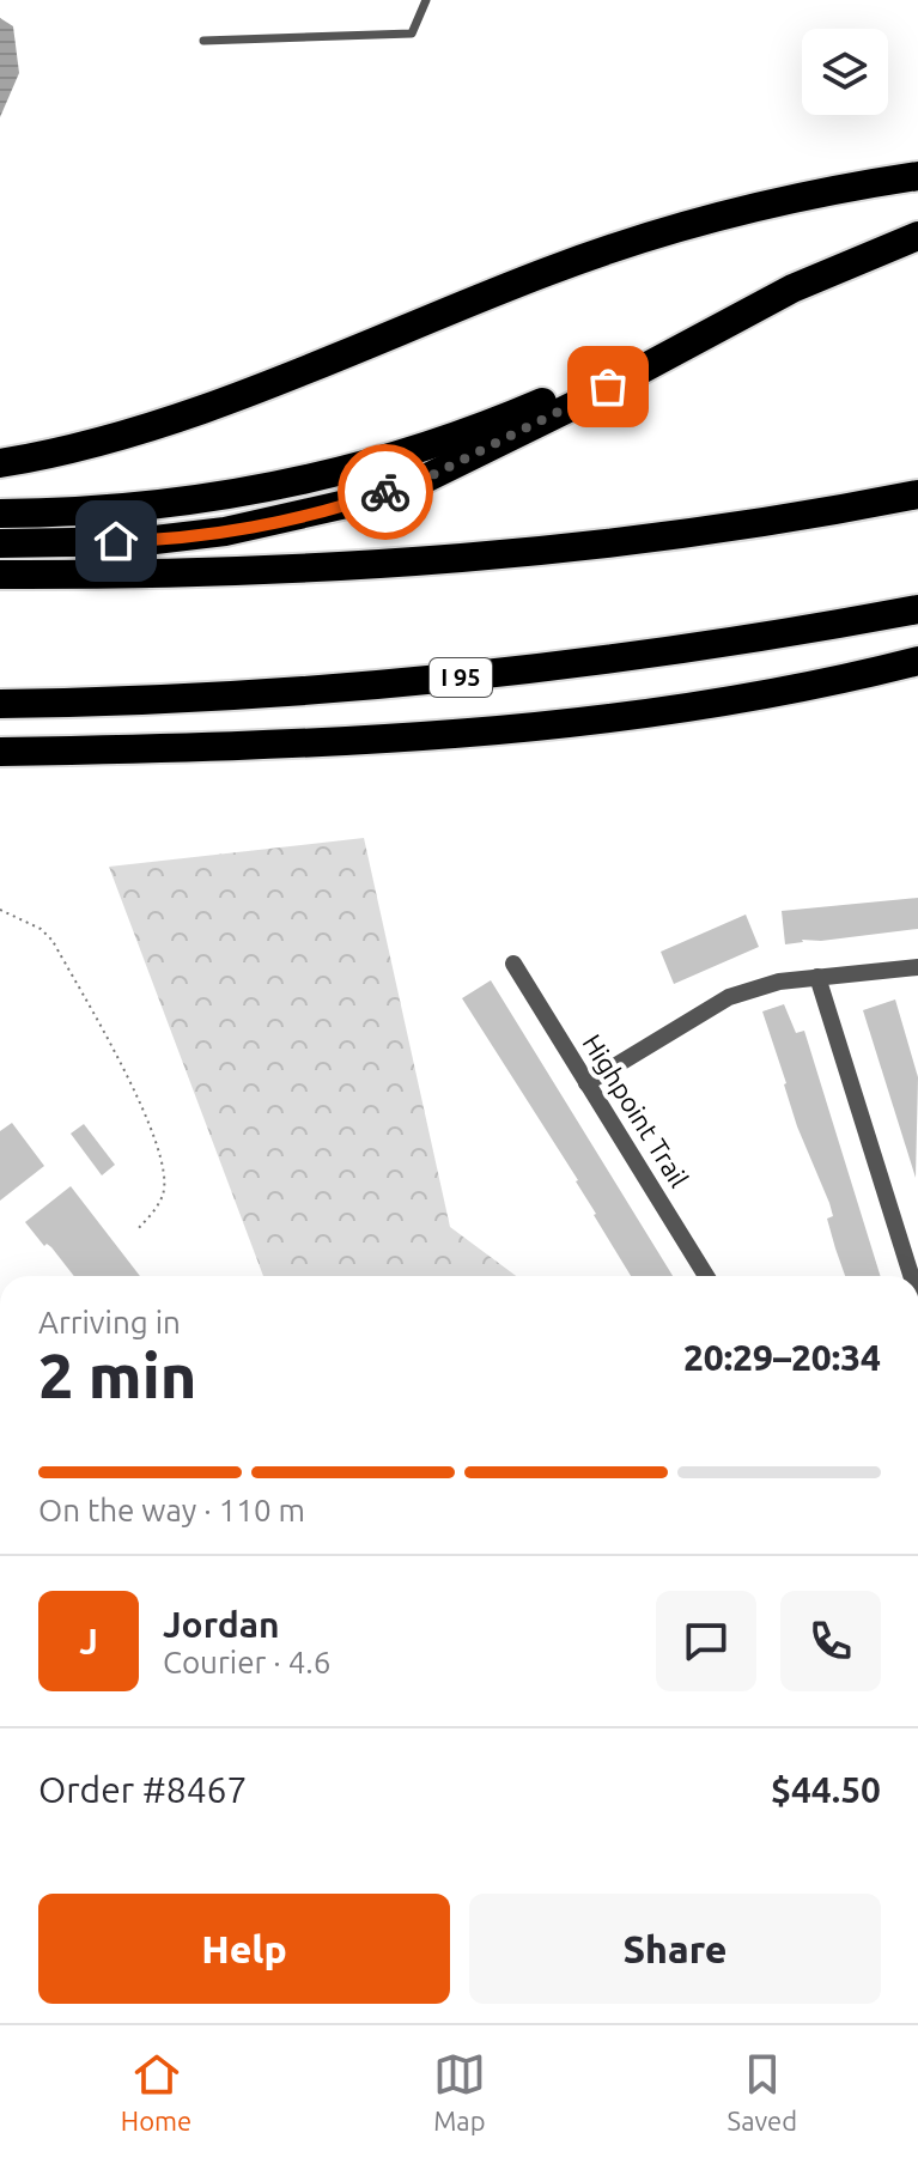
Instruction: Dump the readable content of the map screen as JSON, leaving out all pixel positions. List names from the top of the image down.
{
  "streets": {
    "highway": ["I 95"],
    "street": ["Highpoint Trail"]
  },
  "page": {
    "heading": ["2 min", "Arriving in", "20:29–20:34"],
    "panel": [
      "Jordan",
      "Courier · 4.6",
      "Order #8467",
      "$44.50"
    ],
    "bar": "On the way · 110 m",
    "round": "J",
    "buttons": ["Help", "Share"],
    "tabs": ["Home", "Map", "Saved"]
  }
}
